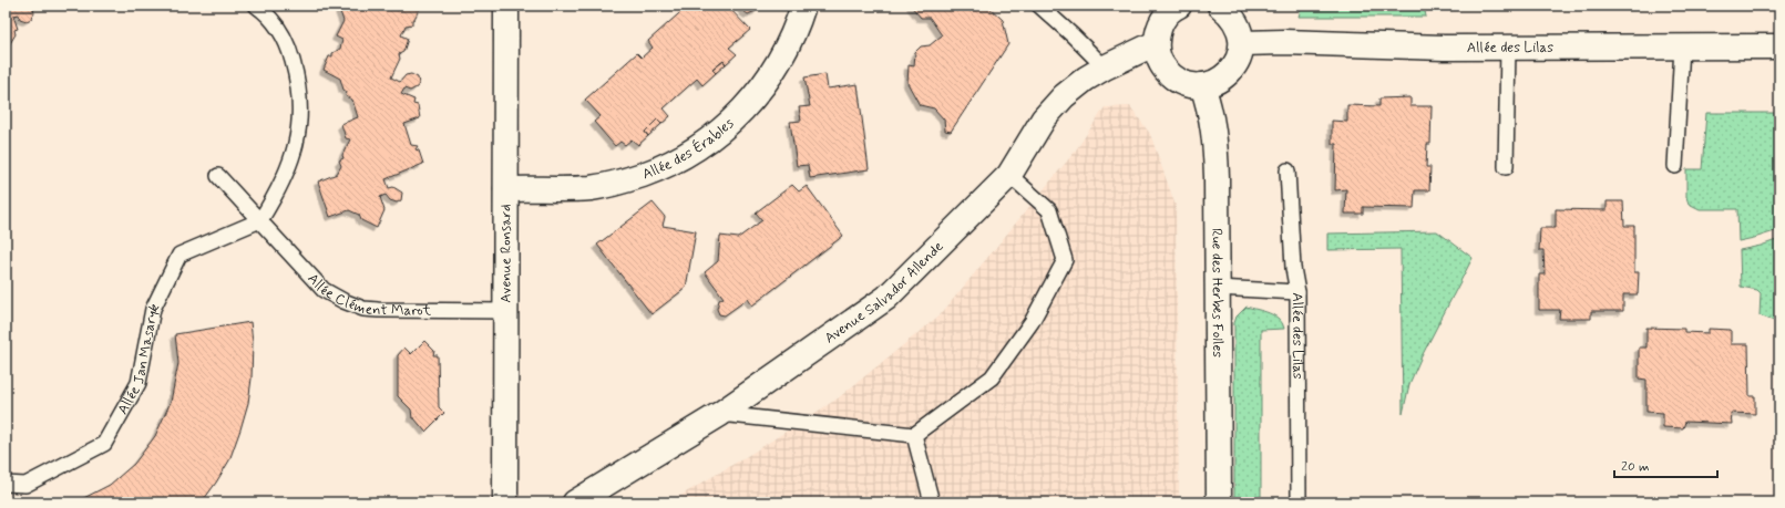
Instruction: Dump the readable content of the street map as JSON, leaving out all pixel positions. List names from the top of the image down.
{
  "streets": {
    "street": [
      "Allée des Lilas",
      "Allée des Érables",
      "Avenue Ronsard",
      "Avenue Salvador Allende",
      "Rue des Herbes Folles"
    ],
    "lane": ["Allée Clément Marot", "Allée Jan Masaryk"]
  },
  "crossings": [
    ["Allée des Érables", "Avenue Ronsard"],
    ["Avenue Ronsard", "Allée Clément Marot"],
    ["Allée Clément Marot", "Allée Jan Masaryk"]
  ],
  "scale_bar": "20 m"
}
